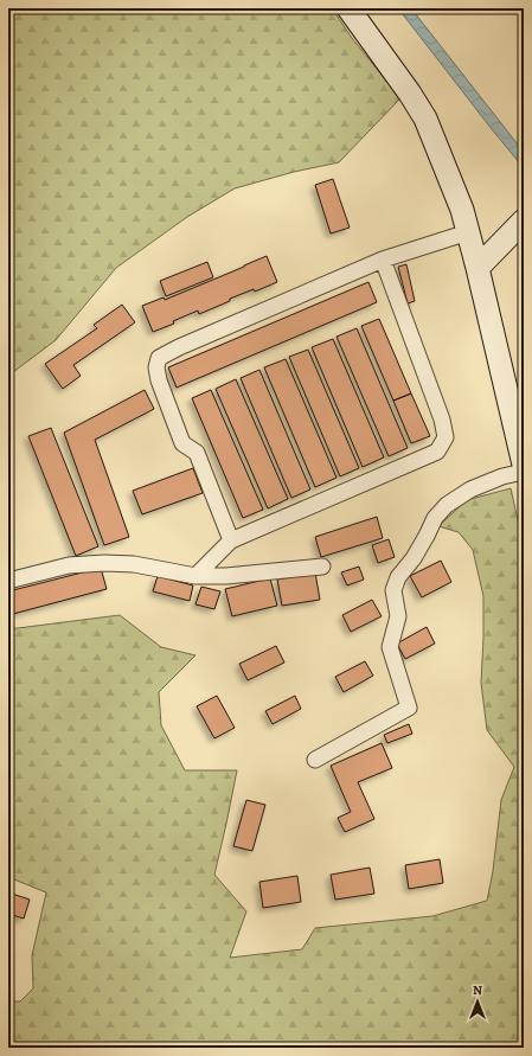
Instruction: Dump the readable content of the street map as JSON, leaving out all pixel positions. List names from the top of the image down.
{
  "north": "top"
}
